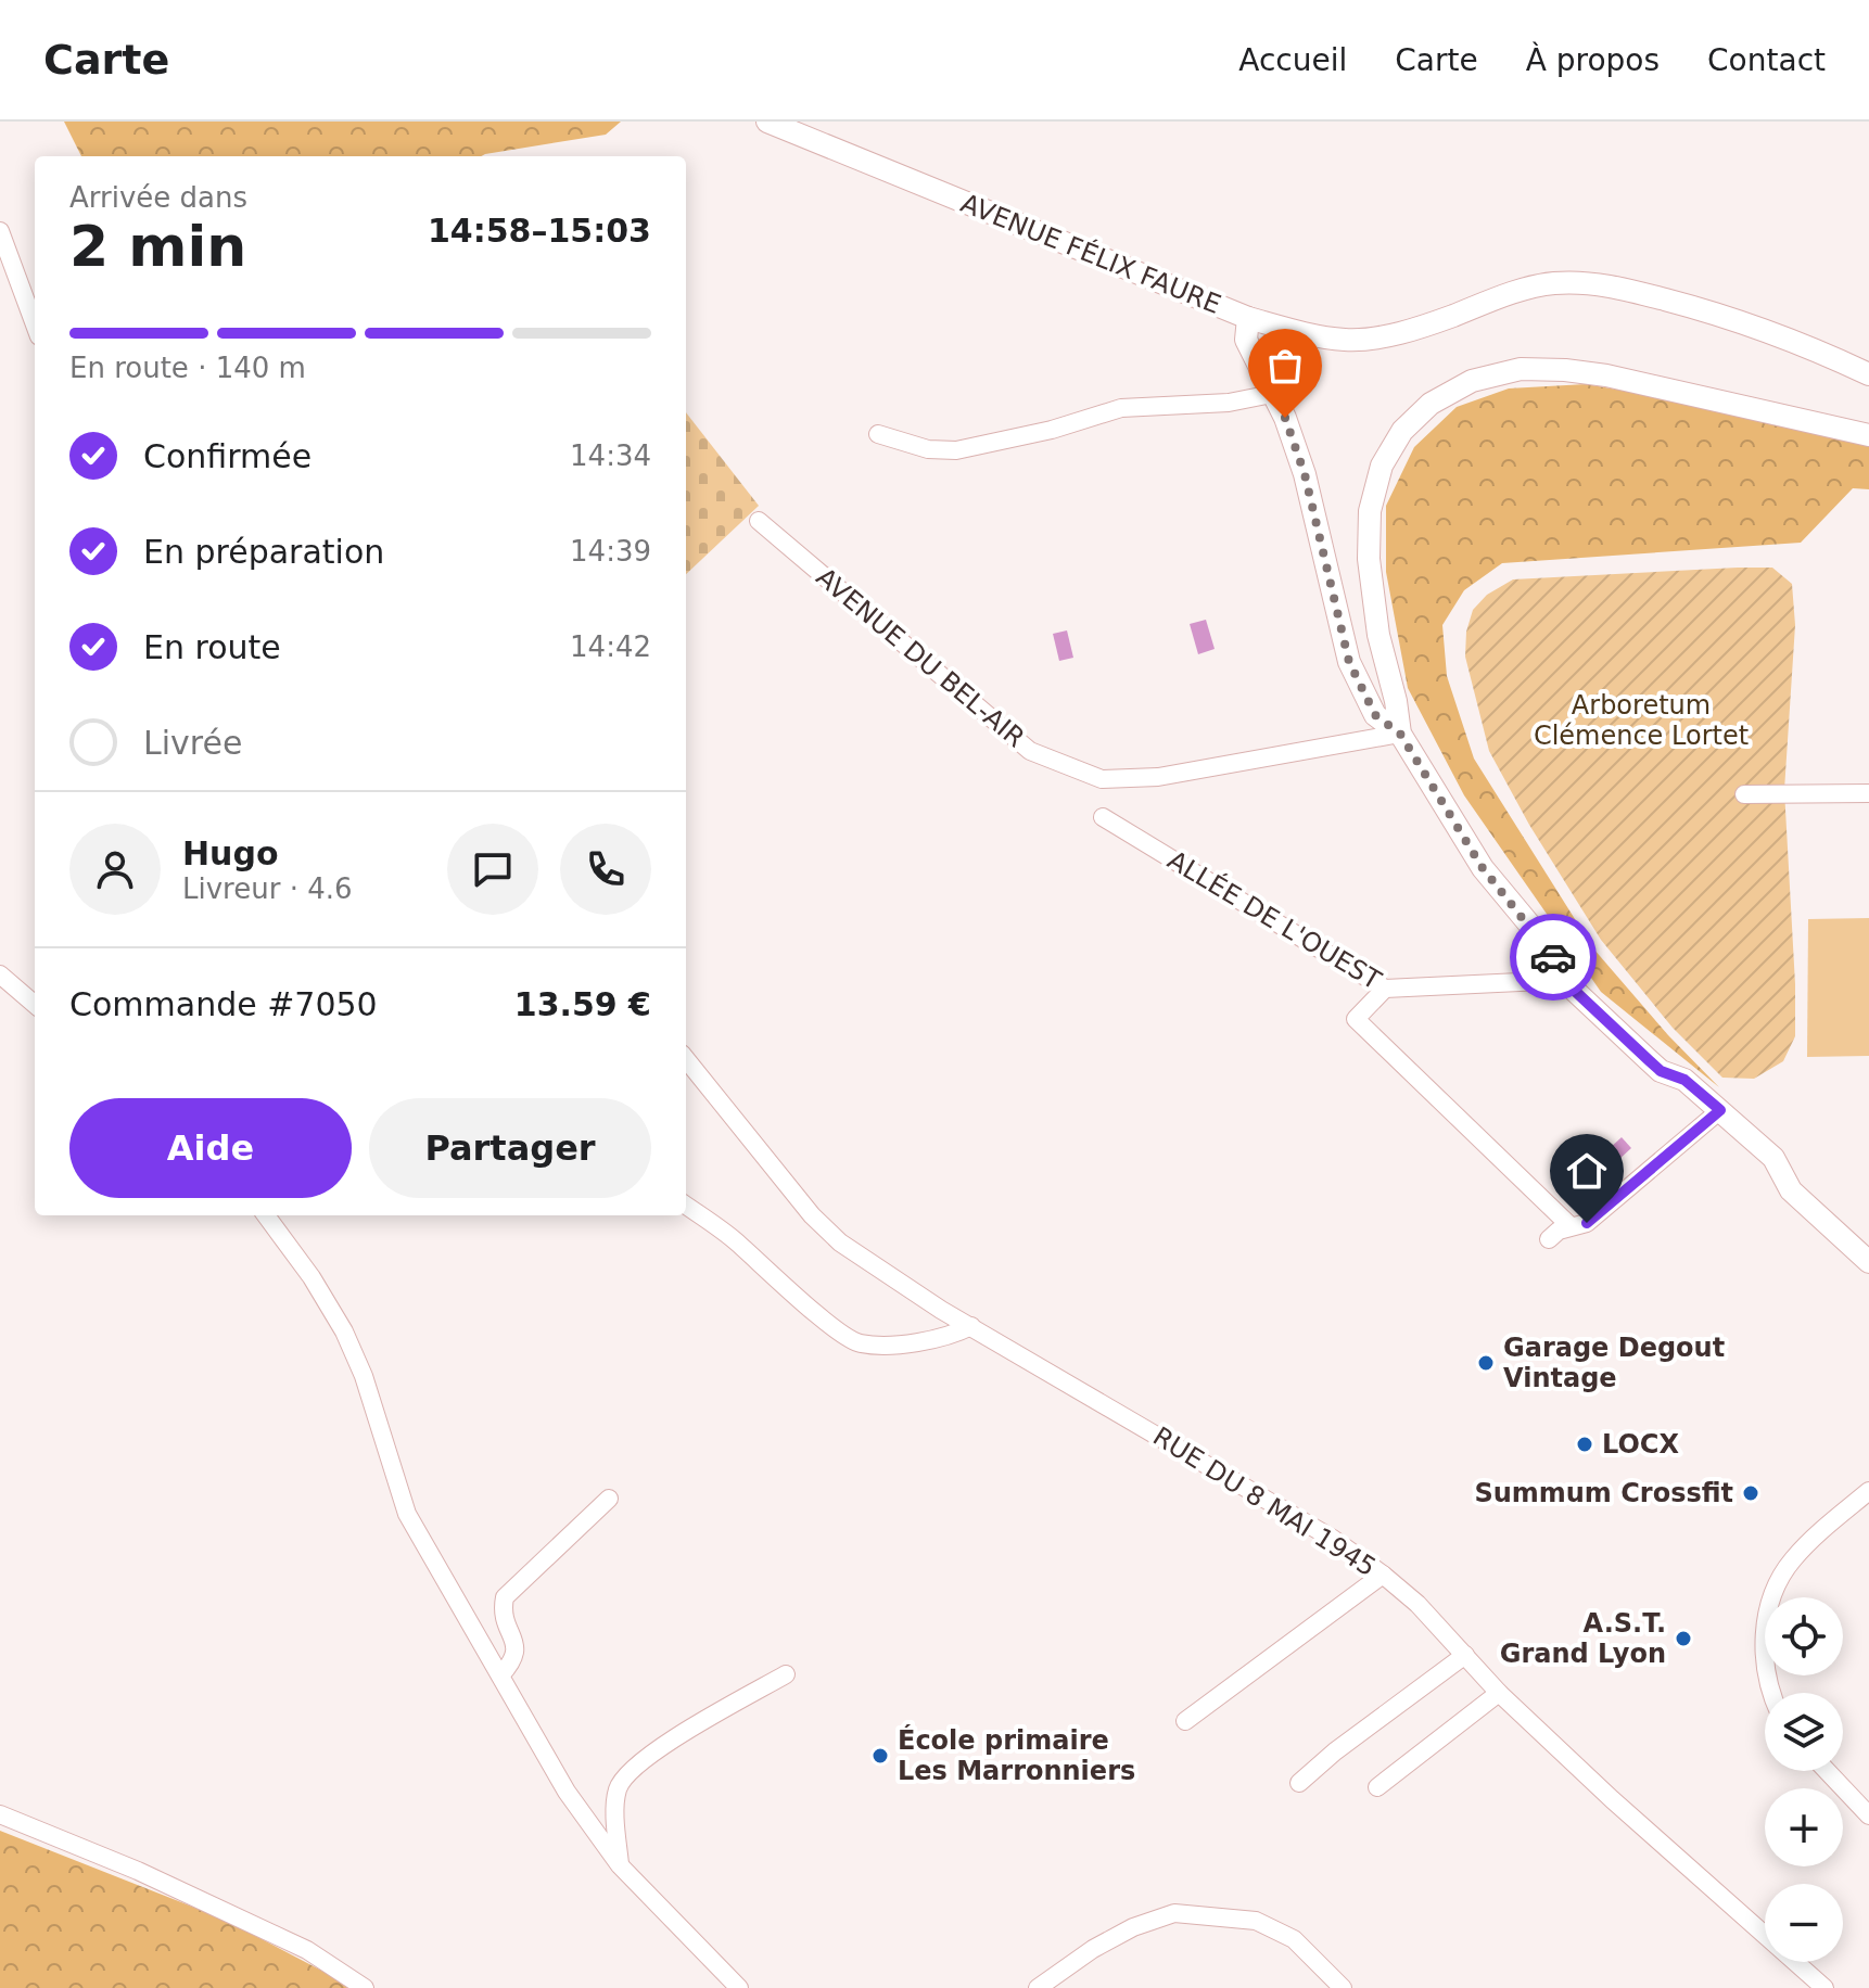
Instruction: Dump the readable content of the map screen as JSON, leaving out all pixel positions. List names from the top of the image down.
{
  "streets": {
    "street": [
      "AVENUE FÉLIX FAURE",
      "AVENUE DU BEL-AIR",
      "ALLÉE DE L'OUEST",
      "RUE DU 8 MAI 1945"
    ]
  },
  "parks": ["Arboretum Clémence Lortet"],
  "places": [
    "Garage Degout Vintage",
    "LOCX",
    "Summum Crossfit",
    "A.S.T. Grand Lyon",
    "École primaire Les Marronniers"
  ],
  "page": {
    "header": "Carte",
    "nav": [
      "Accueil",
      "Carte",
      "À propos",
      "Contact"
    ],
    "heading": ["2 min", "Arrivée dans", "14:58–15:03"],
    "panel": [
      "Hugo",
      "Livreur · 4.6",
      "Commande #7050",
      "13.59 €"
    ],
    "bar": "En route · 140 m",
    "list": [
      ["Confirmée", "14:34"],
      ["En préparation", "14:39"],
      ["En route", "14:42"],
      "Livrée"
    ],
    "buttons": ["Aide", "Partager"],
    "map_buttons": ["+", "−"]
  }
}
